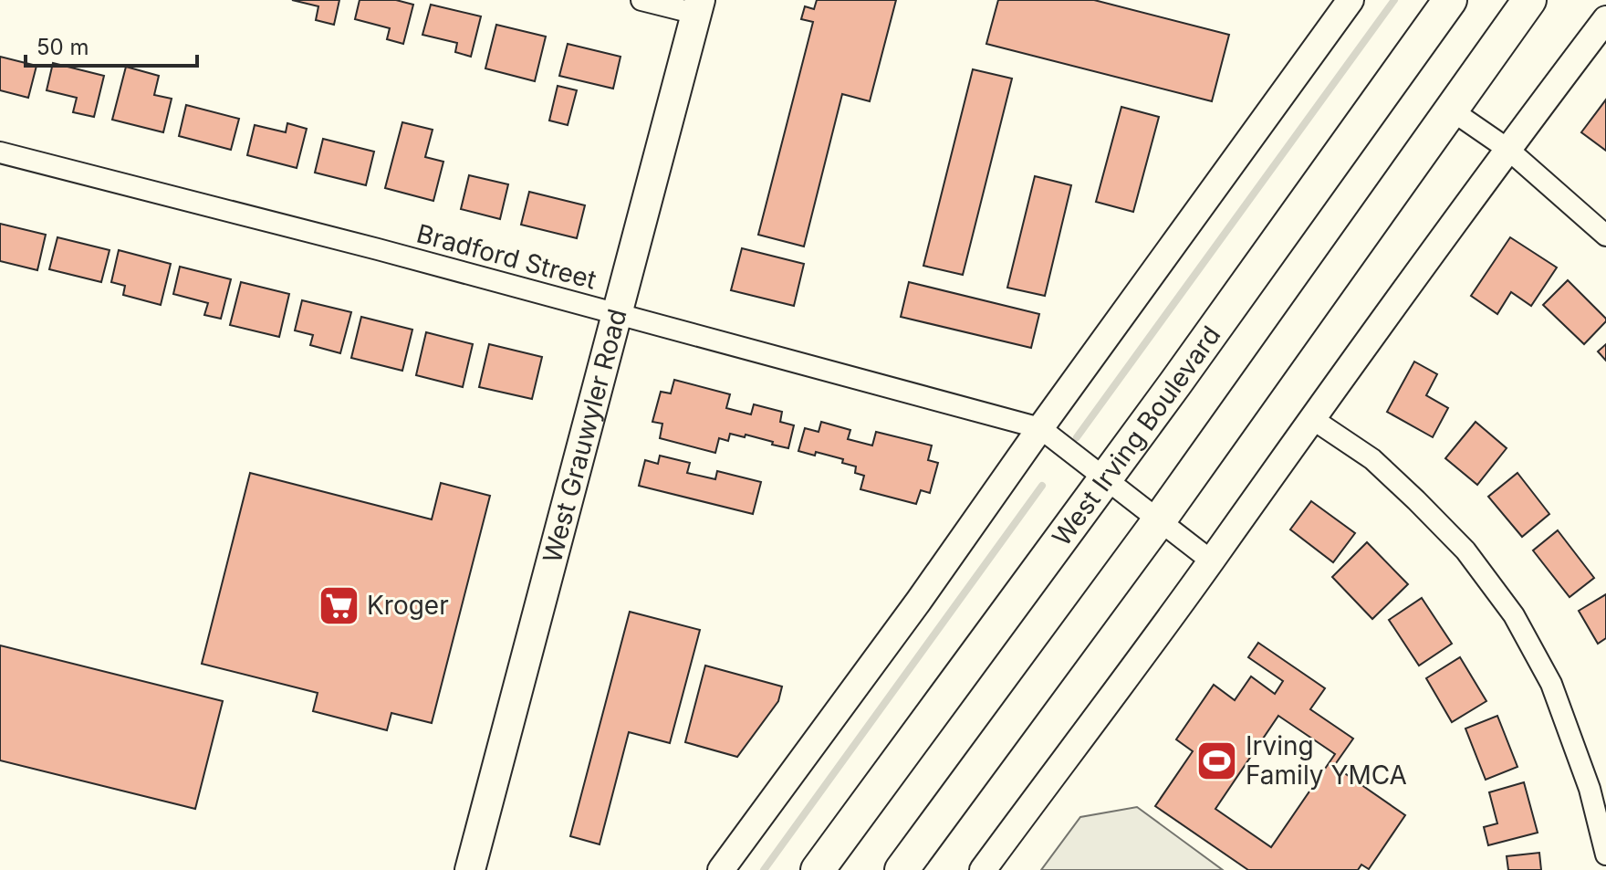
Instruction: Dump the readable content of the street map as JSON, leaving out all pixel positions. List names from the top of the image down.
{
  "streets": {
    "main road": ["West Grauwyler Road", "West Irving Boulevard"],
    "street": ["Bradford Street"]
  },
  "crossings": [
    ["Bradford Street", "West Grauwyler Road"]
  ],
  "places": {
    "supermarket": ["Kroger"],
    "sports": ["Irving Family YMCA"]
  },
  "scale_bar": "50 m"
}
